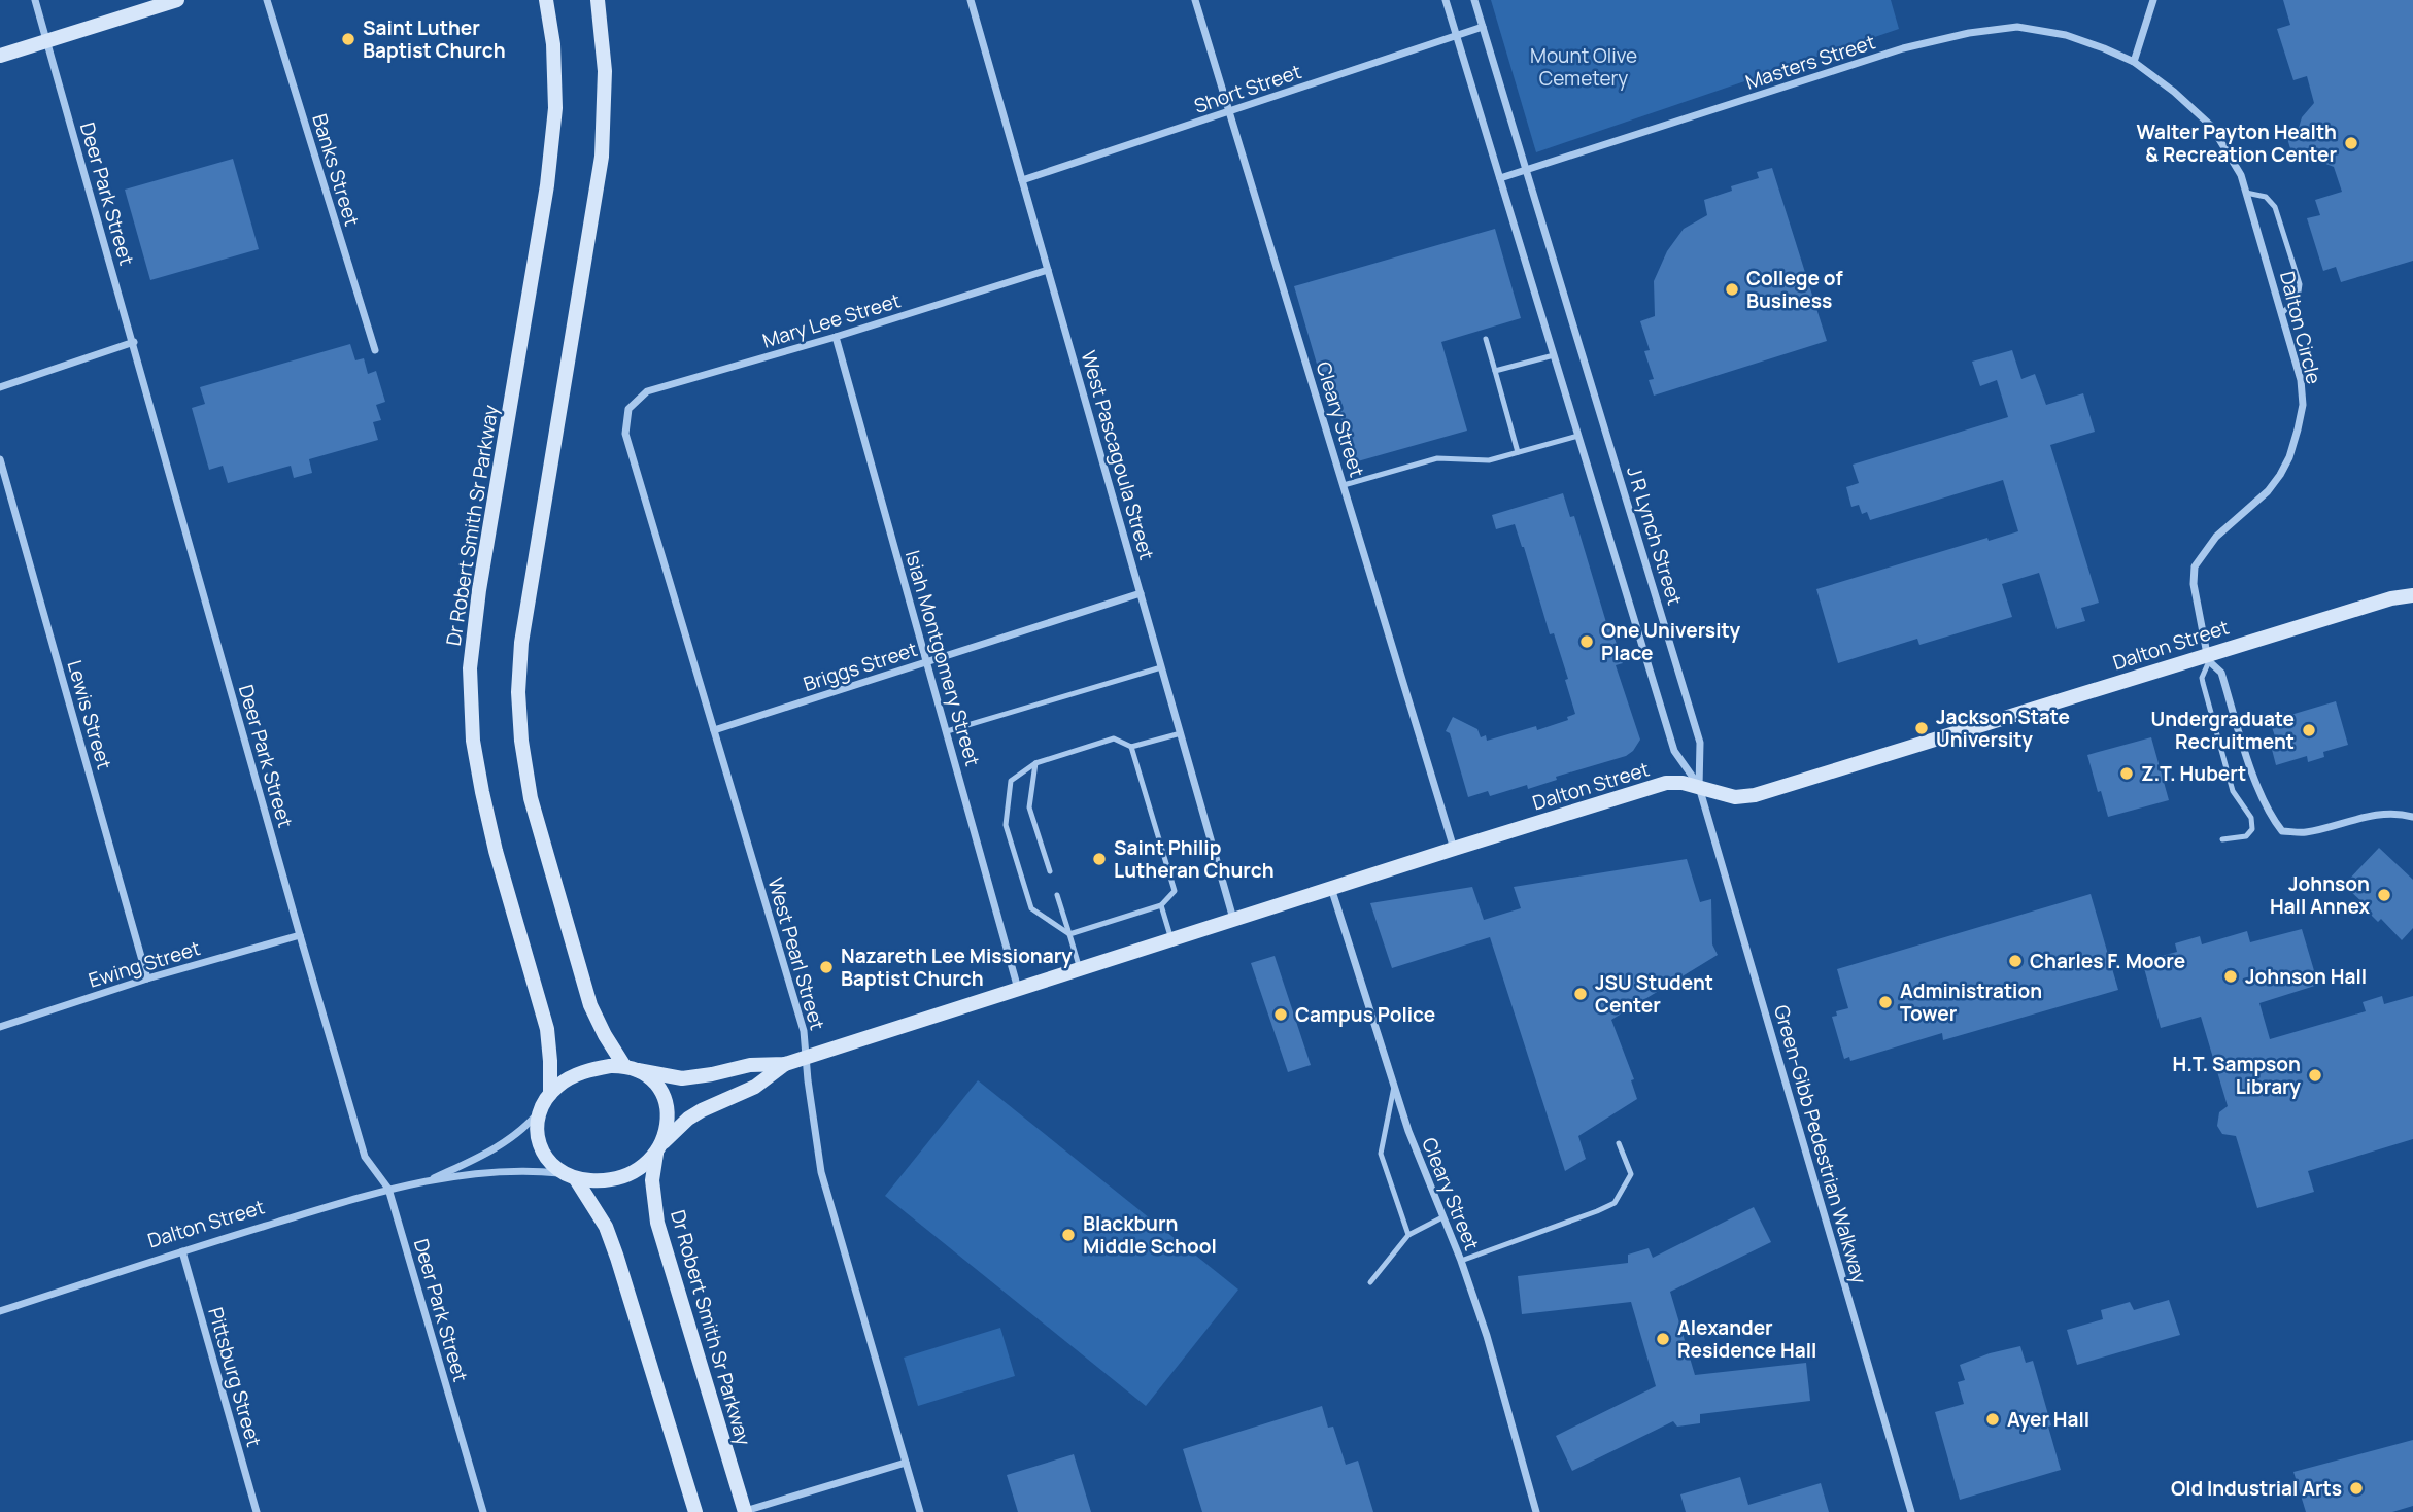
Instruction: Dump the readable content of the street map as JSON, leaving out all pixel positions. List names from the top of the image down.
{
  "streets": {
    "street": [
      "Masters Street",
      "Short Street",
      "Banks Street",
      "Deer Park Street",
      "Mary Lee Street",
      "Dalton Circle",
      "Cleary Street",
      "West Pascagoula Street",
      "Dr Robert Smith Sr Parkway",
      "J R Lynch Street",
      "Dalton Street",
      "Isiah Montgomery Street",
      "Briggs Street",
      "Lewis Street",
      "West Pearl Street",
      "Ewing Street",
      "Green-Gibb Pedestrian Walkway",
      "Pittsburg Street"
    ]
  },
  "crossings": [
    ["Masters Street", "Dalton Circle"],
    ["Masters Street", "J R Lynch Street"],
    ["Short Street", "Cleary Street"],
    ["Short Street", "West Pascagoula Street"],
    ["Short Street", "J R Lynch Street"],
    ["Deer Park Street", "Dalton Street"],
    ["Deer Park Street", "Ewing Street"],
    ["Mary Lee Street", "West Pascagoula Street"],
    ["Mary Lee Street", "Isiah Montgomery Street"],
    ["Mary Lee Street", "West Pearl Street"],
    ["Dalton Circle", "Dalton Street"],
    ["Cleary Street", "Dalton Street"],
    ["West Pascagoula Street", "Dalton Street"],
    ["West Pascagoula Street", "Briggs Street"],
    ["Dr Robert Smith Sr Parkway", "Dalton Street"],
    ["J R Lynch Street", "Dalton Street"],
    ["J R Lynch Street", "Green-Gibb Pedestrian Walkway"],
    ["Dalton Street", "Isiah Montgomery Street"],
    ["Dalton Street", "West Pearl Street"],
    ["Dalton Street", "Green-Gibb Pedestrian Walkway"],
    ["Dalton Street", "Pittsburg Street"],
    ["Isiah Montgomery Street", "Briggs Street"],
    ["Briggs Street", "West Pearl Street"],
    ["Lewis Street", "Ewing Street"]
  ],
  "parks": ["Mount Olive Cemetery"],
  "places": [
    "Saint Luther Baptist Church",
    "Walter Payton Health & Recreation Center",
    "College of Business",
    "One University Place",
    "Jackson State University",
    "Undergraduate Recruitment",
    "Z.T. Hubert",
    "Saint Philip Lutheran Church",
    "Johnson Hall Annex",
    "Charles F. Moore",
    "Nazareth Lee Missionary Baptist Church",
    "Johnson Hall",
    "JSU Student Center",
    "Administration Tower",
    "Campus Police",
    "H.T. Sampson Library",
    "Blackburn Middle School",
    "Alexander Residence Hall",
    "Ayer Hall",
    "Old Industrial Arts"
  ]
}
